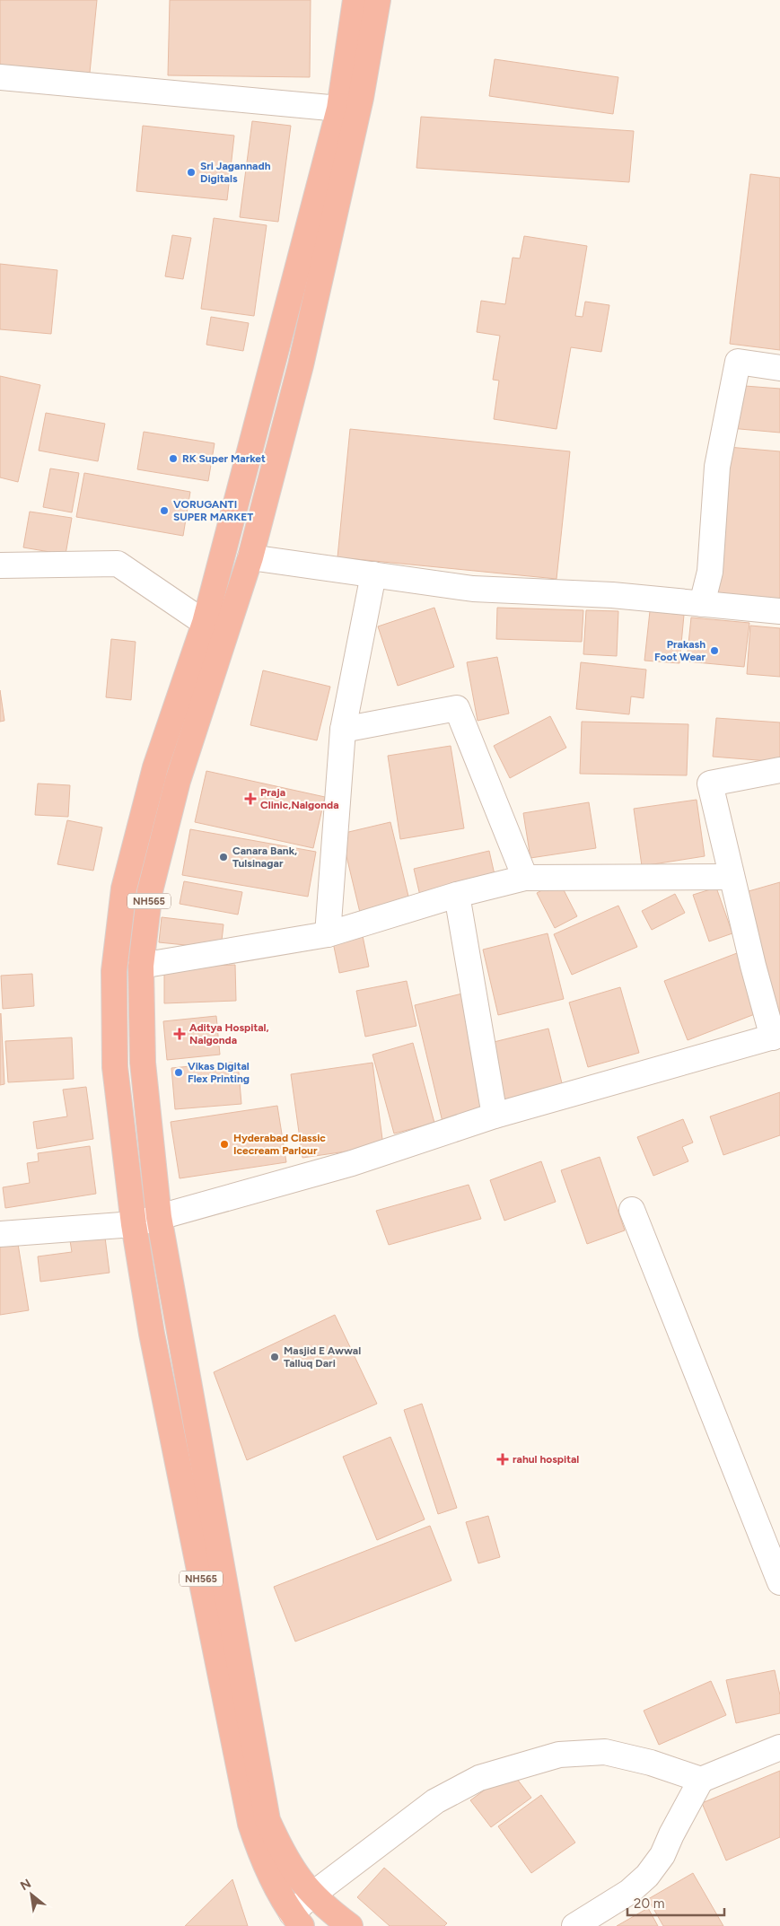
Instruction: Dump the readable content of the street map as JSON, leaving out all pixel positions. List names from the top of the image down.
{
  "streets": {
    "highway": ["NH565"]
  },
  "places": {
    "other": [
      "Sri Jagannadh Digitals",
      "RK Super Market",
      "VORUGANTI SUPER MARKET",
      "Prakash Foot Wear",
      "Canara Bank, Tulsinagar",
      "Vikas Digital Flex Printing",
      "Hyderabad Classic Icecream Parlour",
      "Masjid E Awwal Talluq Dari"
    ],
    "health": ["Praja Clinic,Nalgonda", "Aditya Hospital, Nalgonda", "rahul hospital"]
  },
  "scale_bar": "20 m",
  "north": "top left"
}
